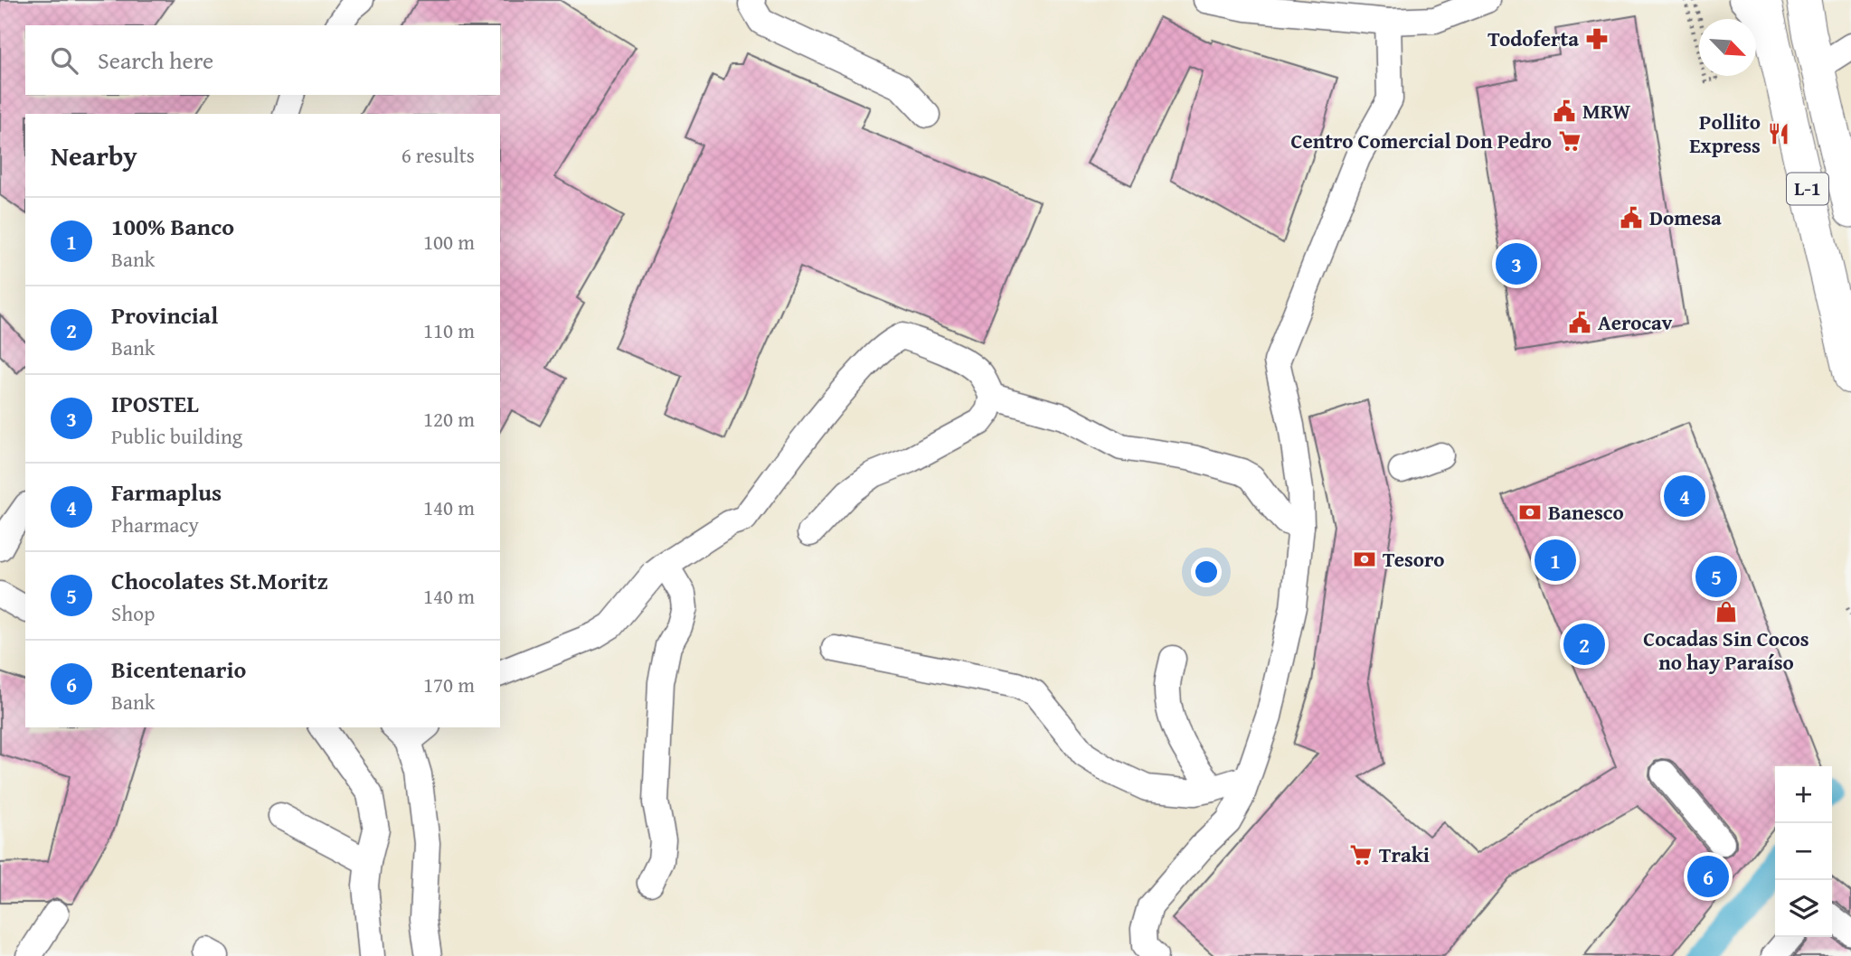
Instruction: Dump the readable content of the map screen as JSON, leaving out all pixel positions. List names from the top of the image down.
{
  "streets": {
    "main road": ["L-1"]
  },
  "places": {
    "pharmacy": ["Todoferta"],
    "public building": ["MRW", "Domesa", "Aerocav"],
    "restaurant": ["Pollito Express"],
    "supermarket": ["Centro Comercial Don Pedro", "Traki"],
    "bank": ["Banesco", "Tesoro"],
    "shop": ["Cocadas Sin Cocos no hay Paraíso"]
  },
  "north": "bottom right",
  "page": {
    "search": "Search here",
    "heading": ["Nearby", "6 results"],
    "list": [
      {
        "mark": "1",
        "name": "100% Banco",
        "note": "Bank",
        "value": "100 m"
      },
      {
        "mark": "2",
        "name": "Provincial",
        "note": "Bank",
        "value": "110 m"
      },
      {
        "mark": "3",
        "name": "IPOSTEL",
        "note": "Public building",
        "value": "120 m"
      },
      {
        "mark": "4",
        "name": "Farmaplus",
        "note": "Pharmacy",
        "value": "140 m"
      },
      {
        "mark": "5",
        "name": "Chocolates St.Moritz",
        "note": "Shop",
        "value": "140 m"
      },
      {
        "mark": "6",
        "name": "Bicentenario",
        "note": "Bank",
        "value": "170 m"
      }
    ],
    "pins": [
      "3",
      "4",
      "1",
      "5",
      "2",
      "6"
    ],
    "map_buttons": ["+", "−"]
  }
}
